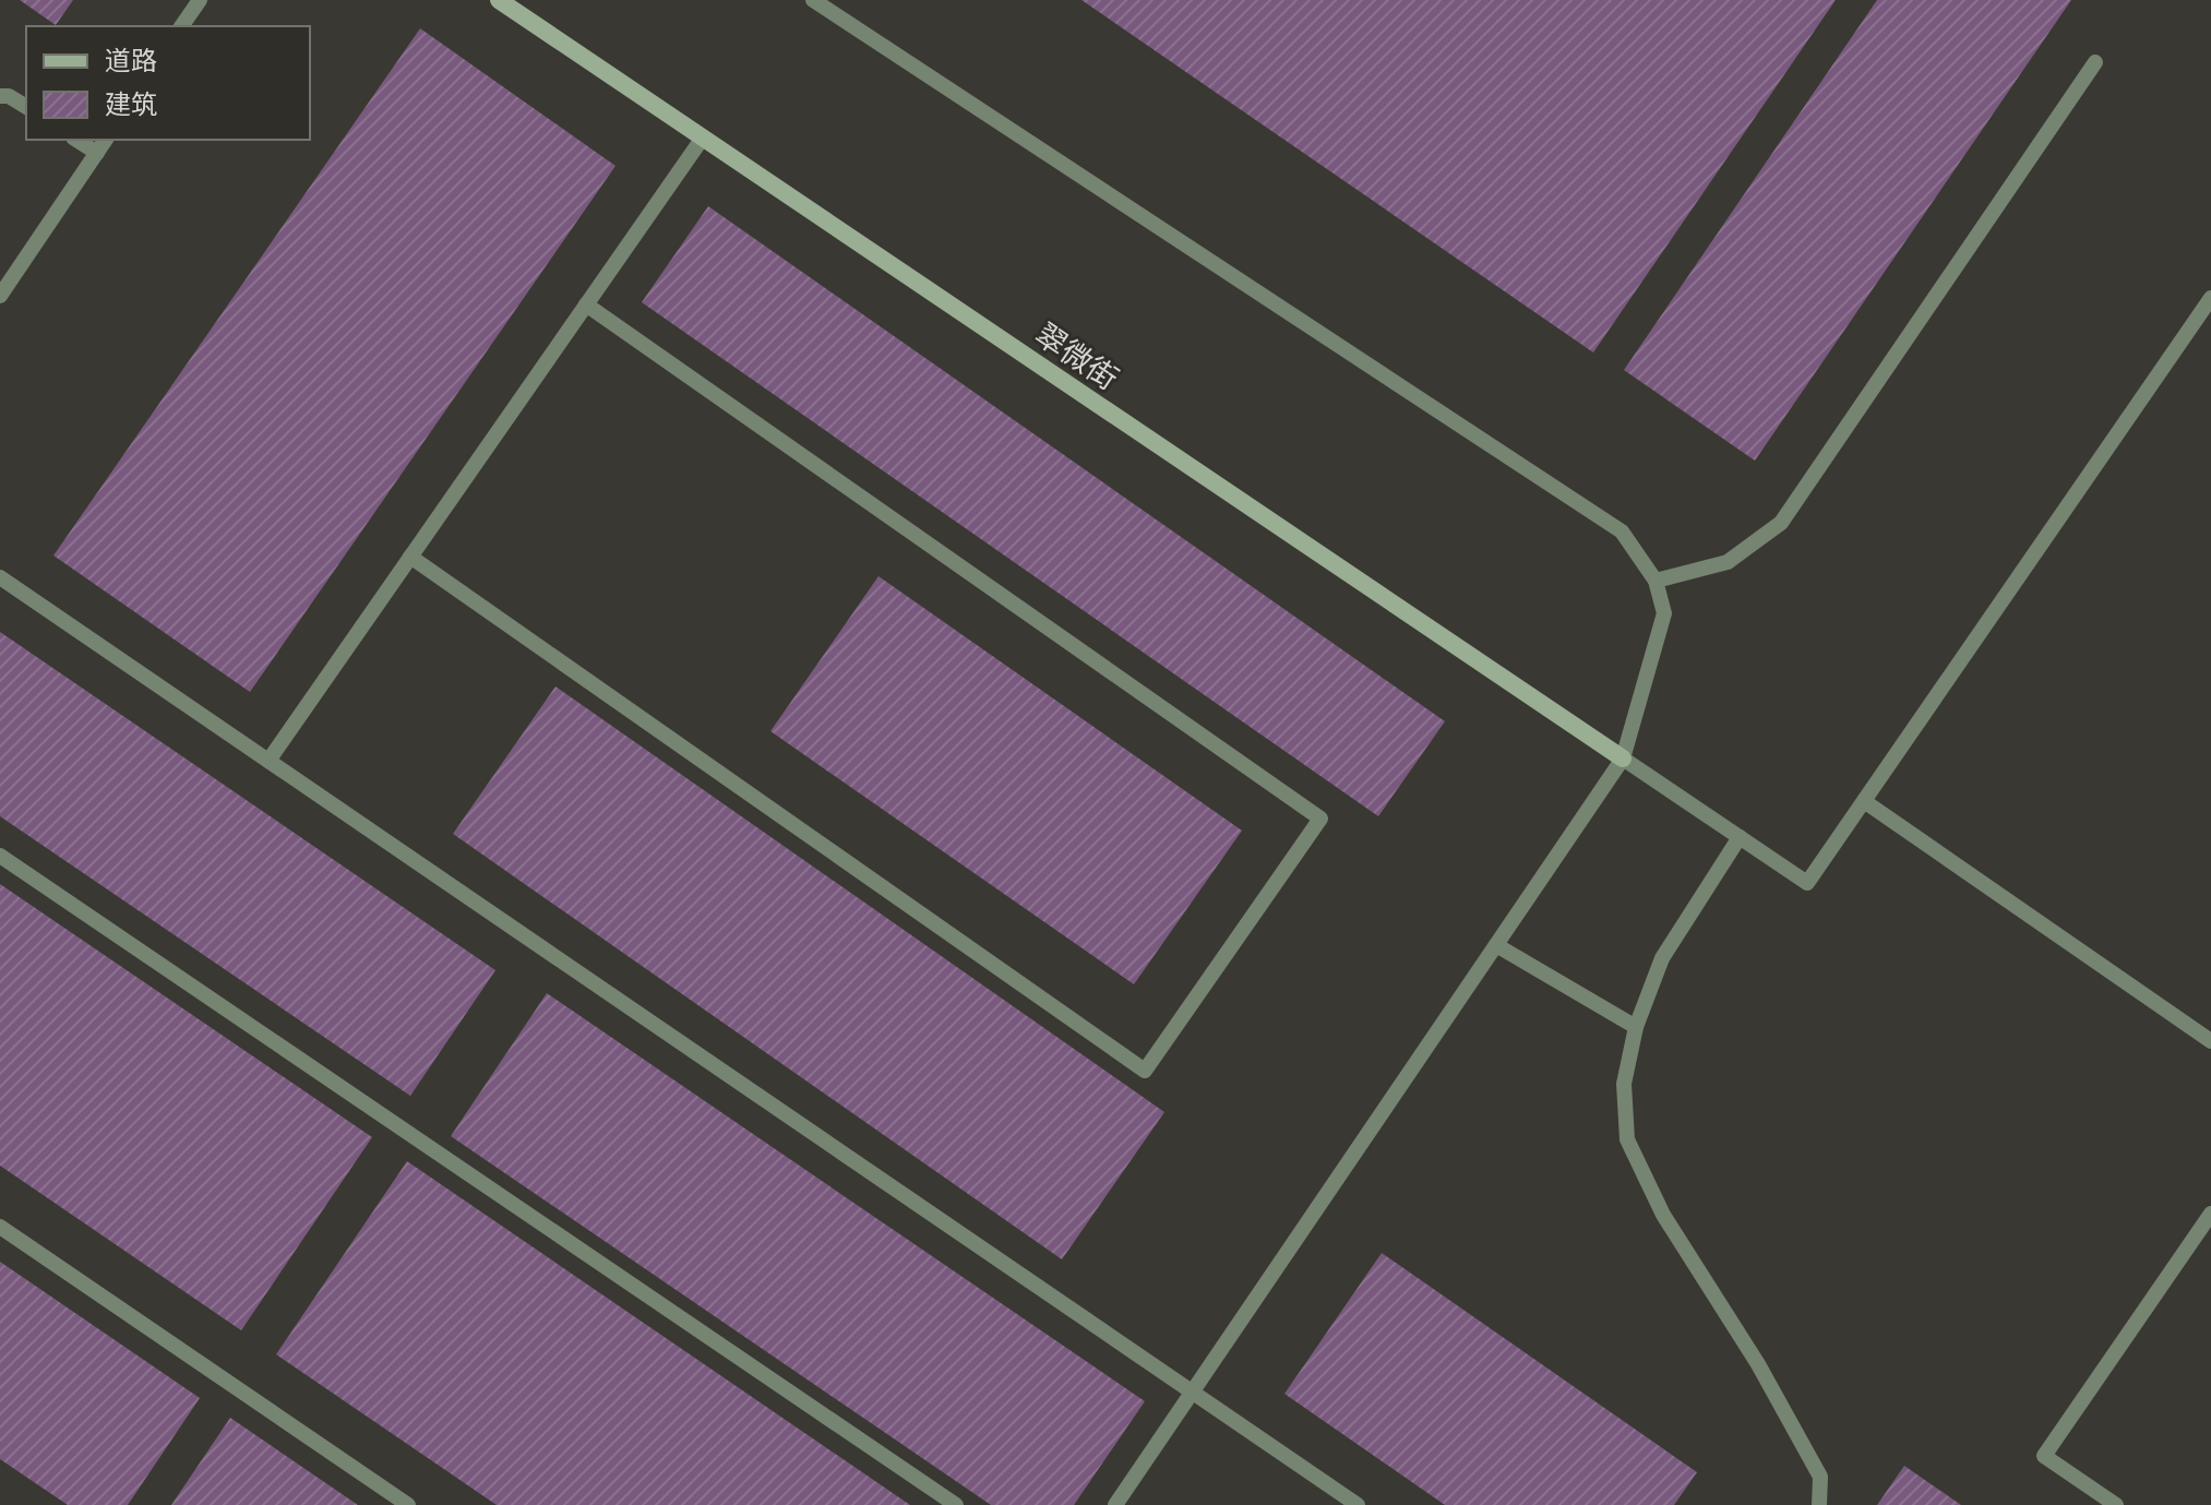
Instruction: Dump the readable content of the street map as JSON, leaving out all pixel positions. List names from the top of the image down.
{
  "streets": {
    "street": ["翠微街"]
  },
  "legend": ["道路", "建筑"]
}
